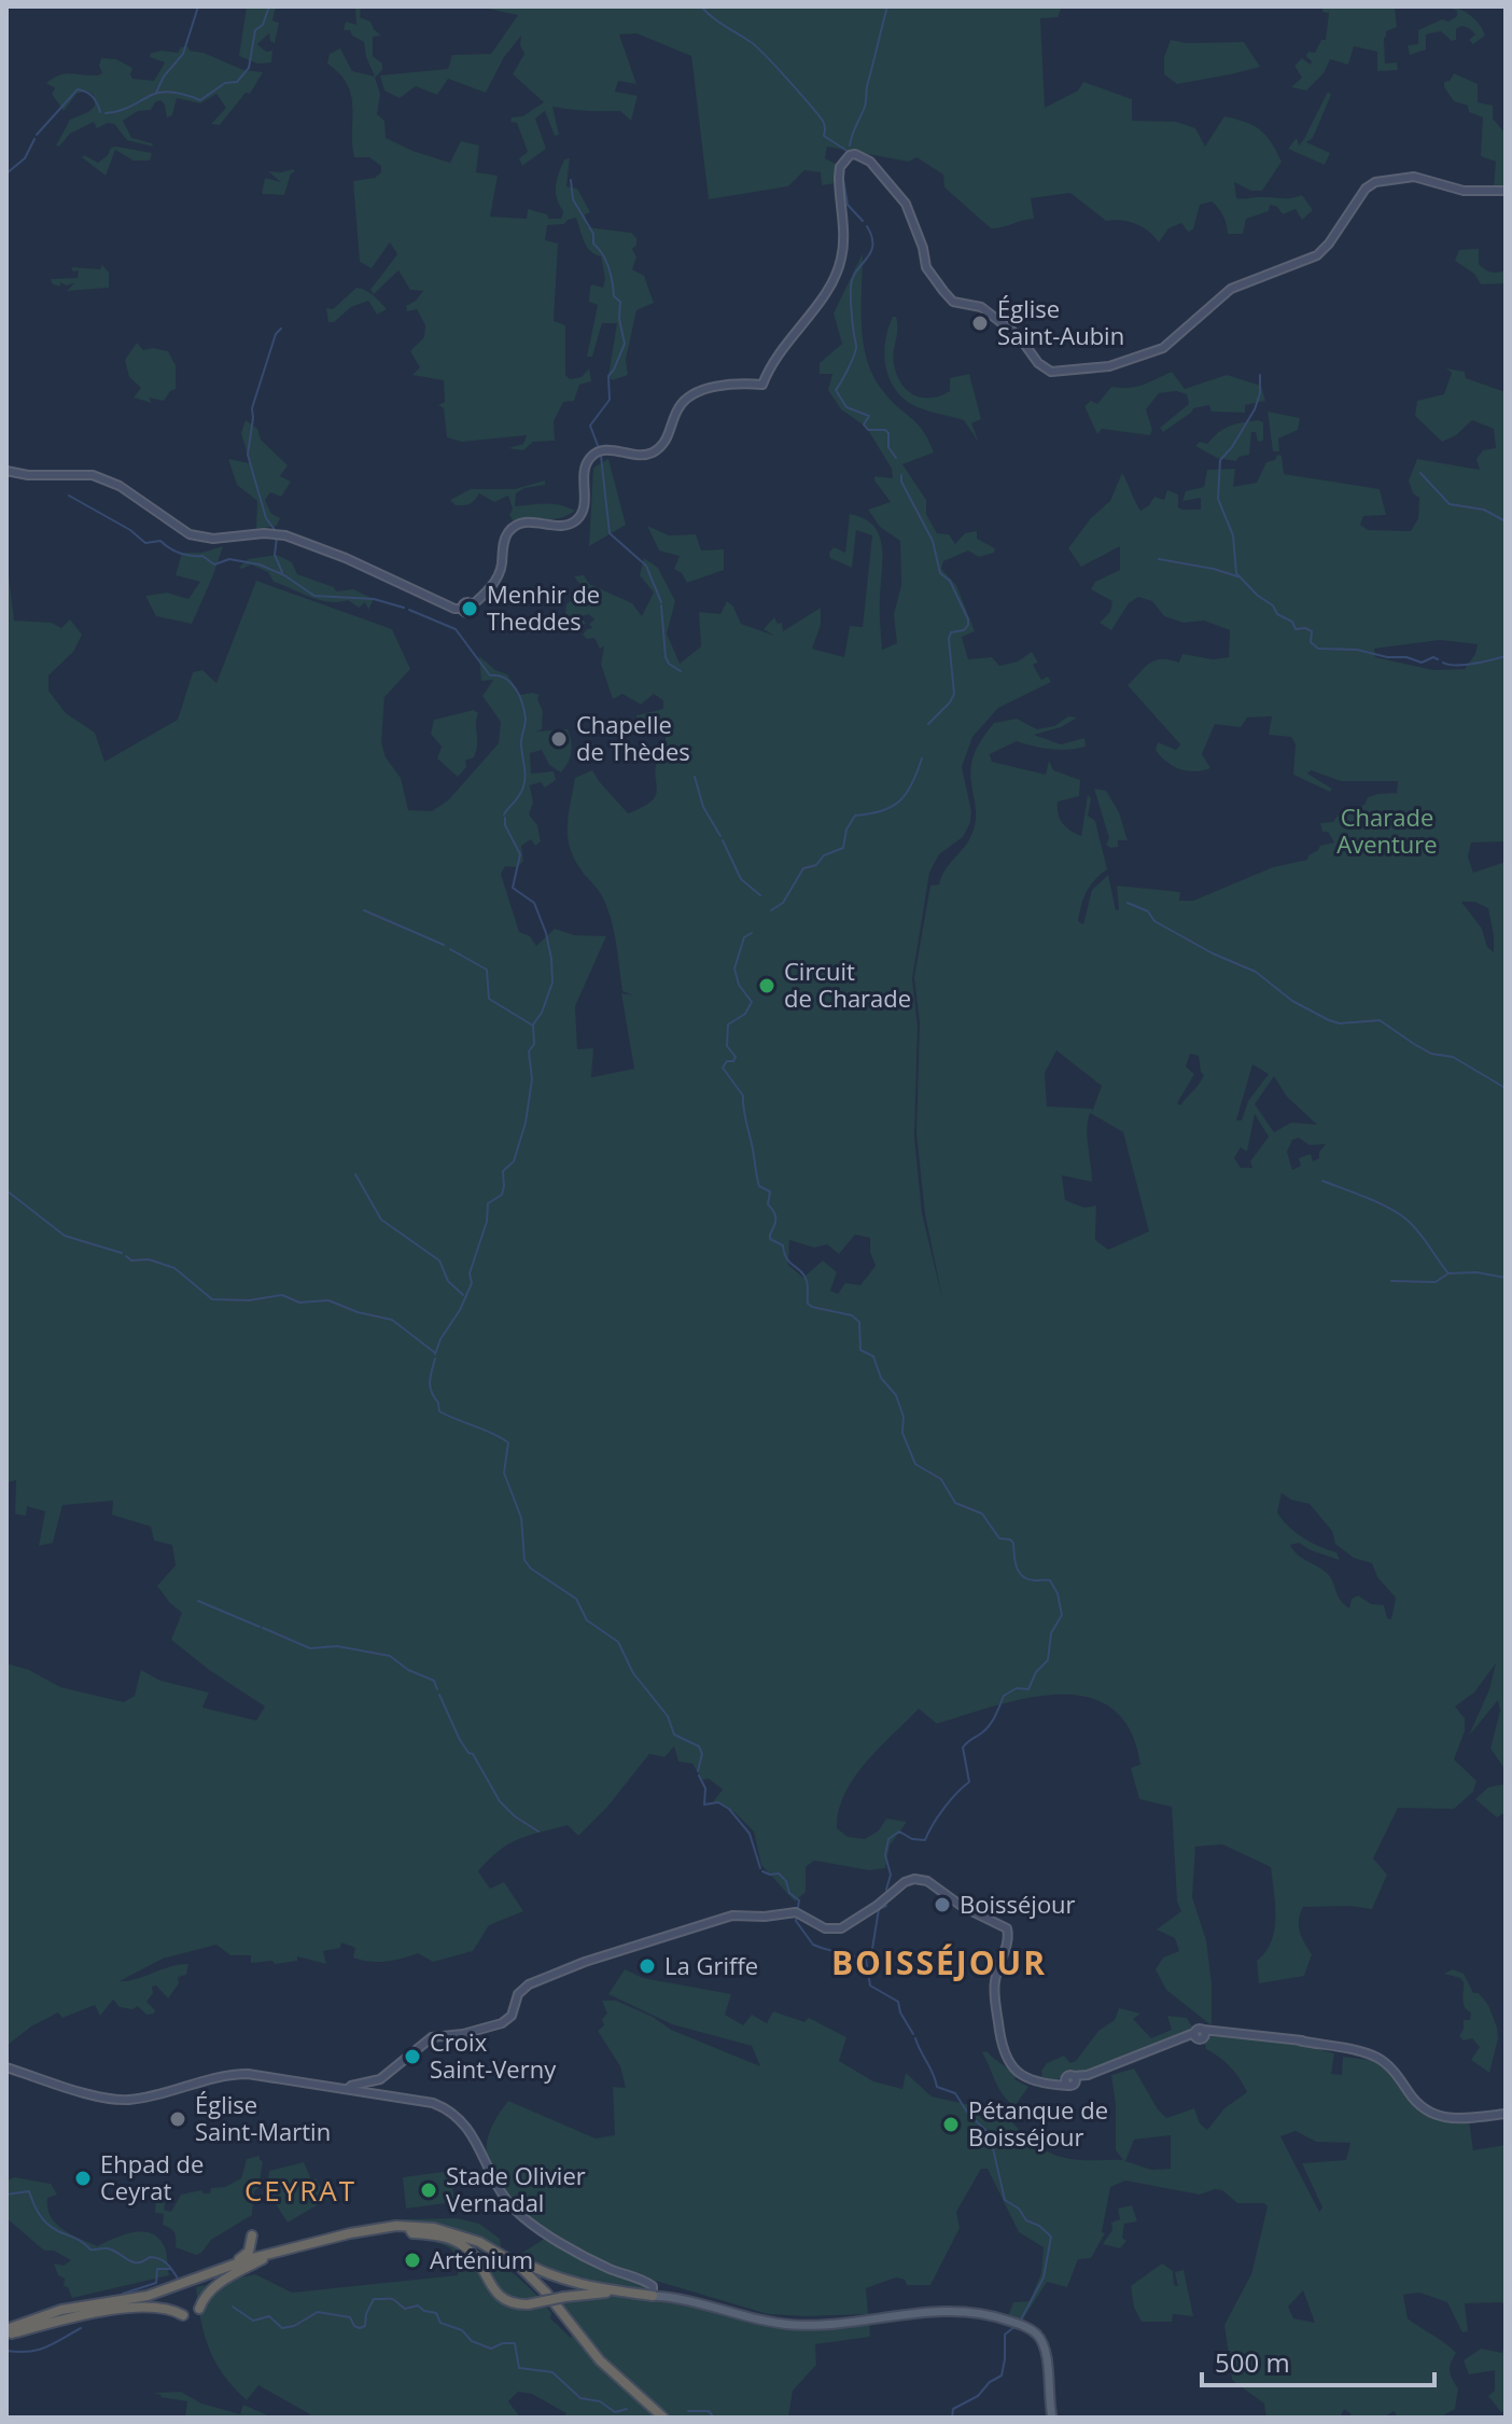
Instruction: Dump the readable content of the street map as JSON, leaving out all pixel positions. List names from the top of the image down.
{
  "districts": ["BOISSÉJOUR", "CEYRAT"],
  "parks": ["Charade Aventure"],
  "places": [
    "Église Saint-Aubin",
    "Menhir de Theddes",
    "Chapelle de Thèdes",
    "Circuit de Charade",
    "Boisséjour",
    "La Griffe",
    "Croix Saint-Verny",
    "Église Saint-Martin",
    "Pétanque de Boisséjour",
    "Ehpad de Ceyrat",
    "Stade Olivier Vernadal",
    "Arténium"
  ],
  "scale_bar": "500 m"
}
